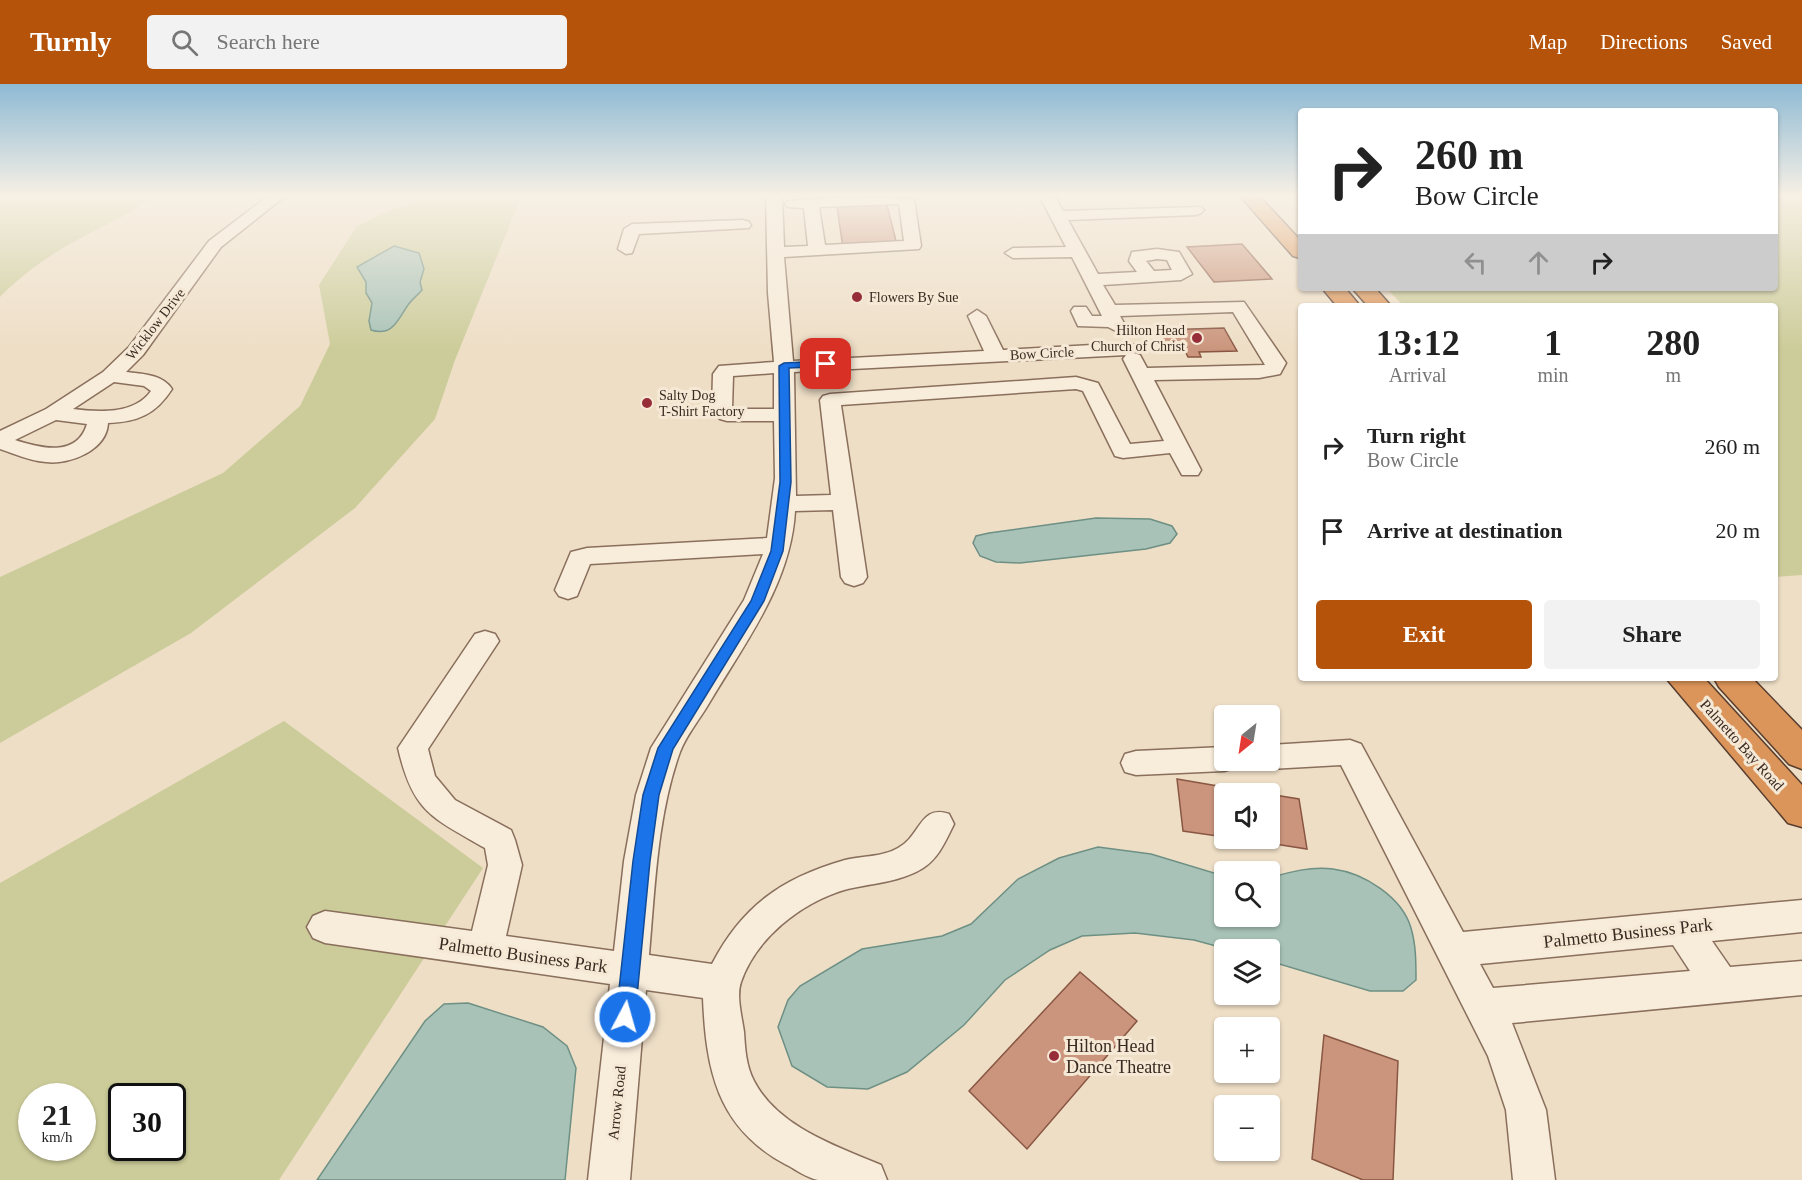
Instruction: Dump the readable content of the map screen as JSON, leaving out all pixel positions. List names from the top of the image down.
{
  "streets": {
    "highway": ["Palmetto Bay Road"],
    "street": [
      "Wicklow Drive",
      "Bow Circle",
      "Palmetto Business Park",
      "Arrow Road"
    ]
  },
  "crossings": [
    ["Bow Circle", "Arrow Road"],
    ["Palmetto Business Park", "Arrow Road"]
  ],
  "places": [
    "Flowers By Sue",
    "Hilton Head Church of Christ",
    "Salty Dog T-Shirt Factory",
    "Hilton Head Dance Theatre"
  ],
  "north": "bottom left",
  "page": {
    "header": "Turnly",
    "search": "Search here",
    "nav": ["Map", "Directions", "Saved"],
    "turn": ["260 m", "Bow Circle"],
    "eta": [
      "13:12",
      "Arrival",
      "1",
      "min",
      "280",
      "m"
    ],
    "list": [
      {
        "name": "Turn right",
        "note": "Bow Circle",
        "value": "260 m"
      },
      {
        "name": "Arrive at destination",
        "value": "20 m"
      }
    ],
    "buttons": ["Exit", "Share"],
    "map_buttons": ["+", "−"],
    "speed": "21 km/h",
    "limit": "30"
  }
}
